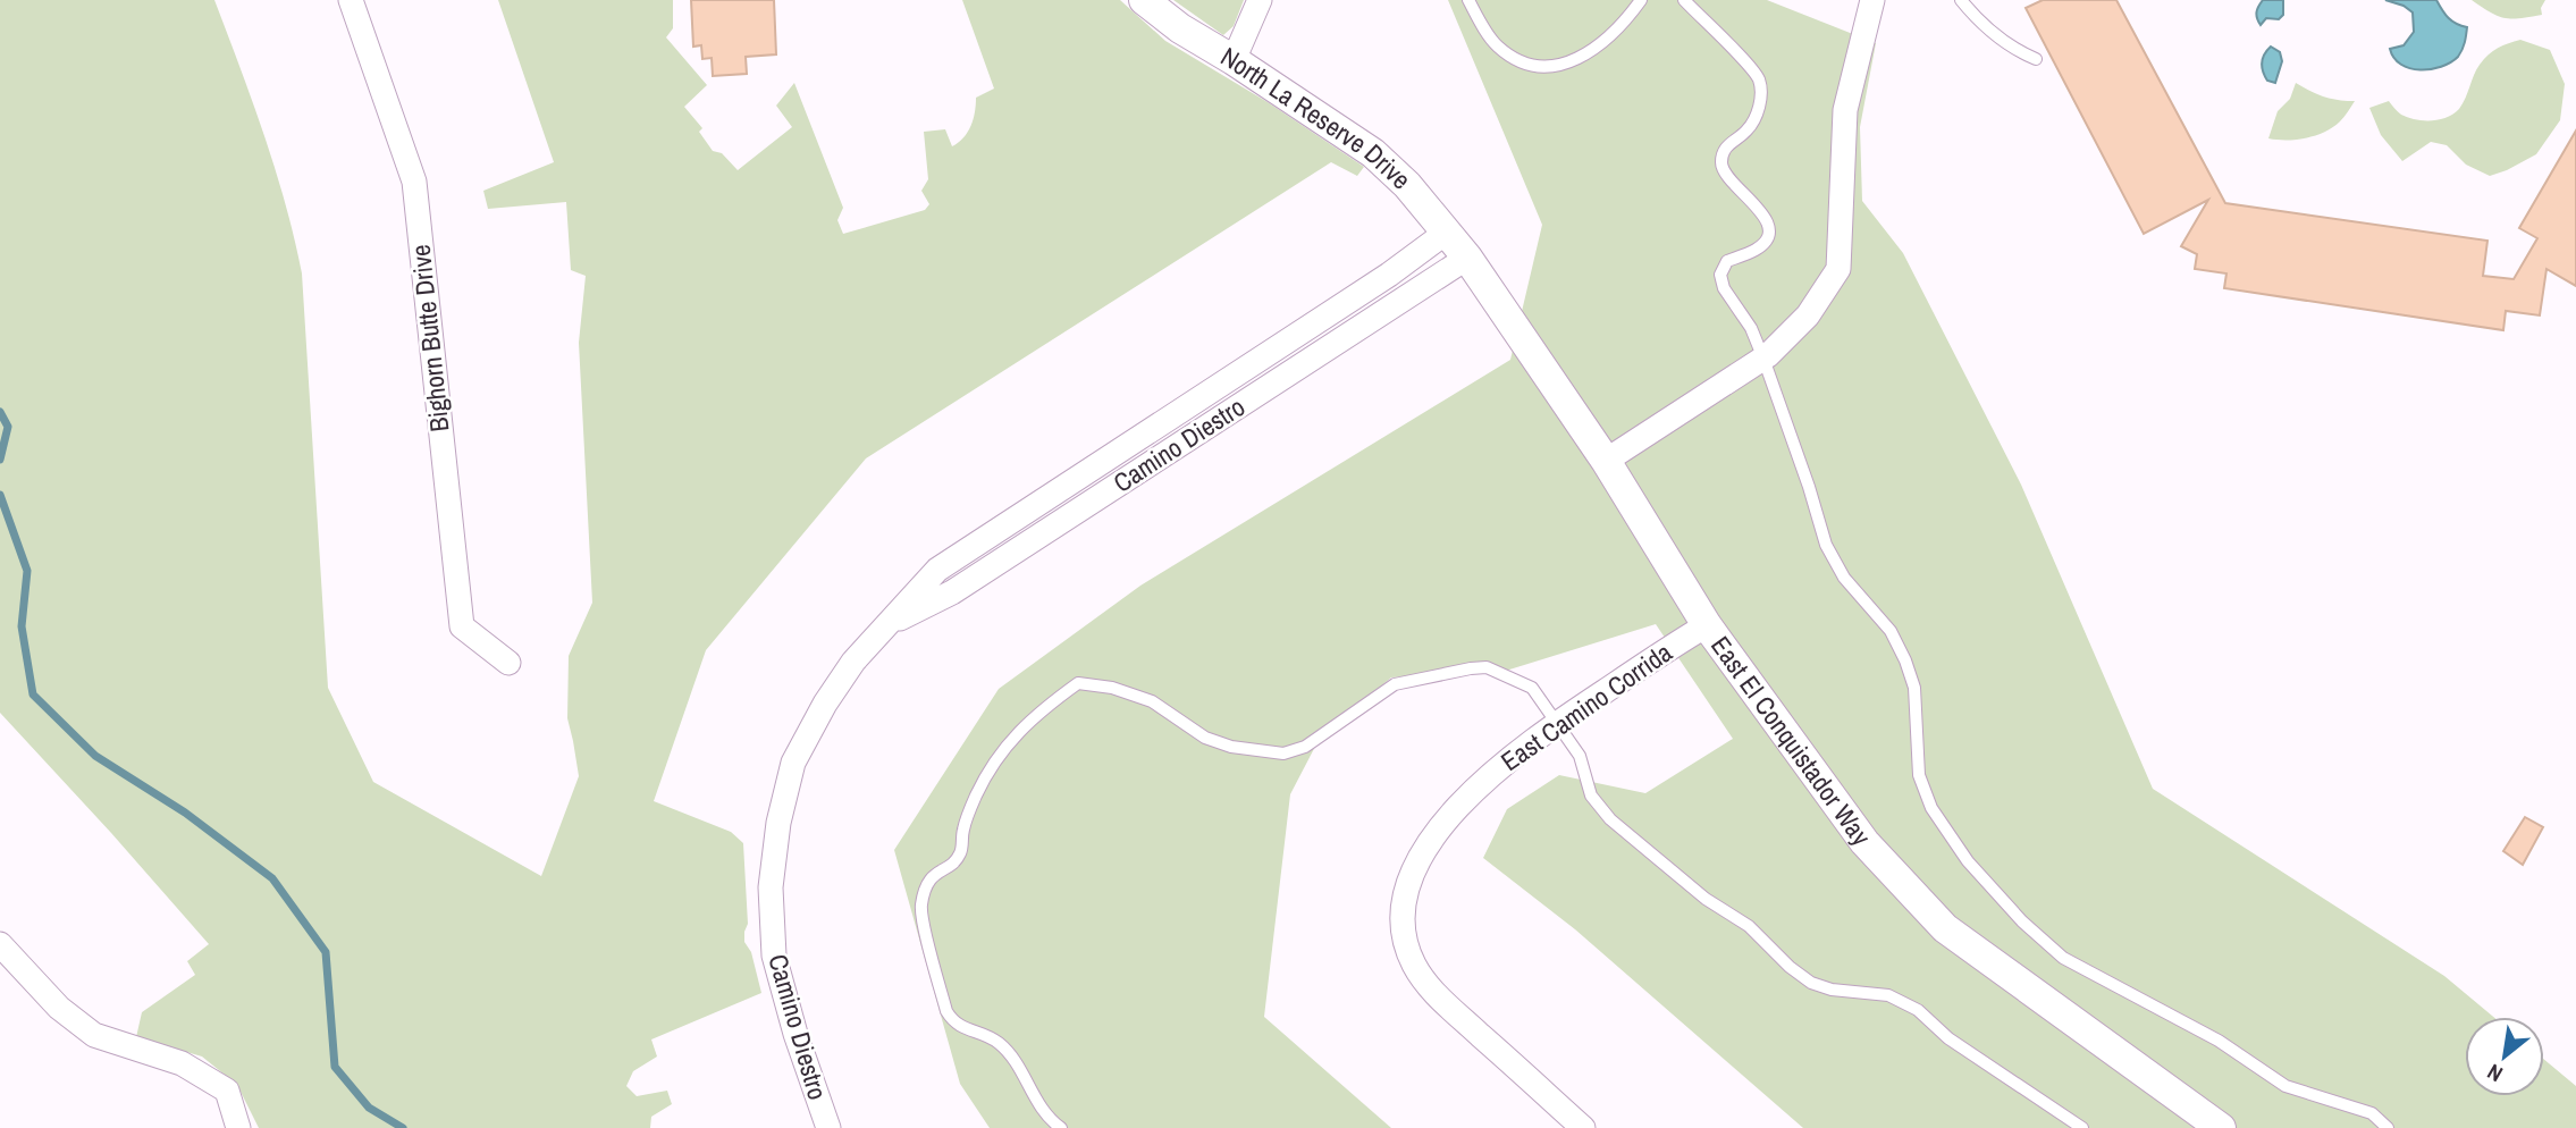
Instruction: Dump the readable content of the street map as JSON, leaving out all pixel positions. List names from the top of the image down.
{
  "streets": {
    "street": [
      "North La Reserve Drive",
      "Bighorn Butte Drive",
      "Camino Diestro",
      "East Camino Corrida",
      "East El Conquistador Way"
    ]
  },
  "crossings": [
    ["North La Reserve Drive", "Camino Diestro"],
    ["North La Reserve Drive", "East El Conquistador Way"],
    ["Camino Diestro", "East El Conquistador Way"],
    ["East Camino Corrida", "East El Conquistador Way"]
  ],
  "north": "bottom left"
}
